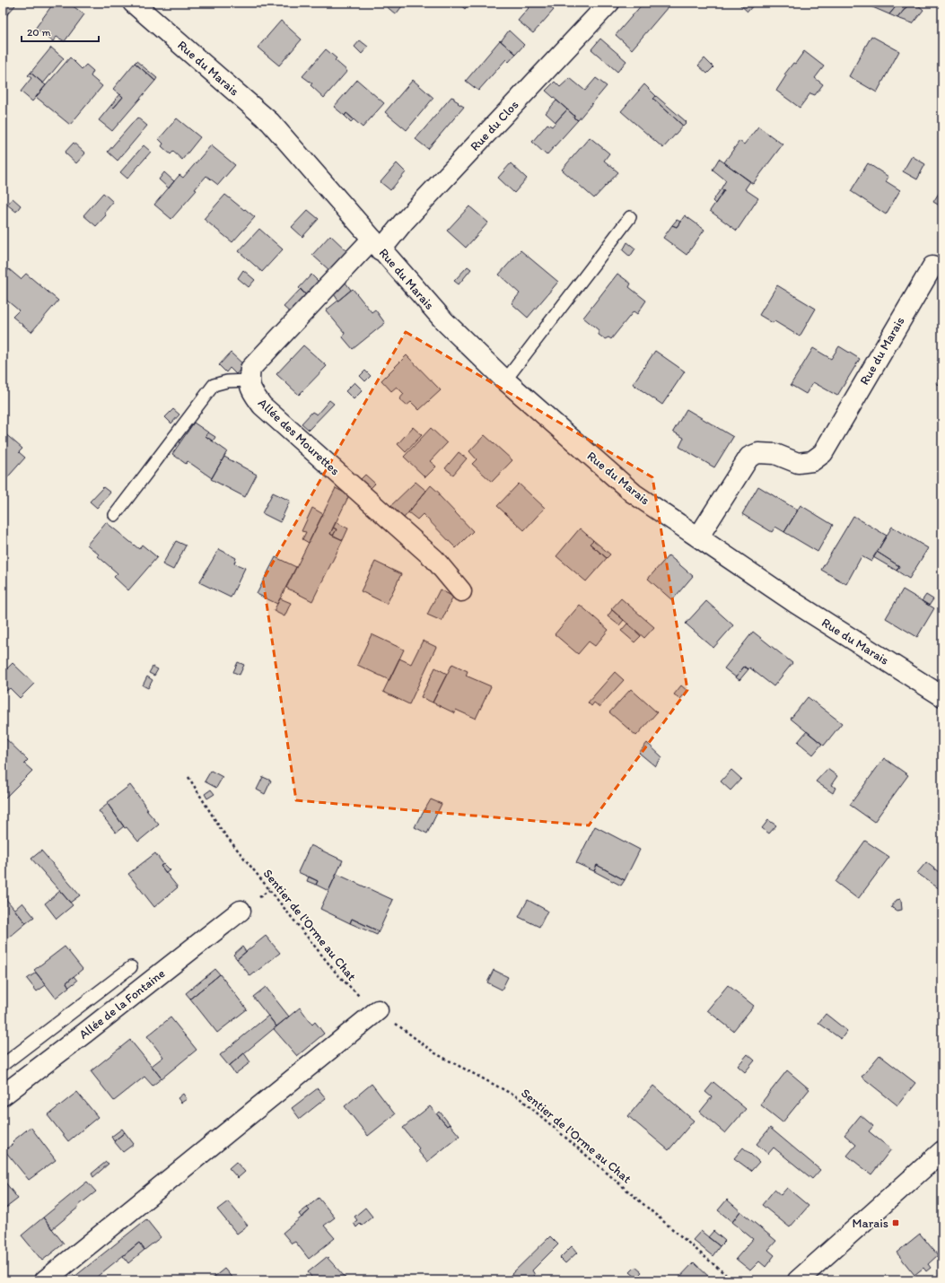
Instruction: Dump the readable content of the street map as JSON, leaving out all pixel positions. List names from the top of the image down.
{
  "streets": {
    "street": [
      "Rue du Marais",
      "Rue du Clos",
      "Allée des Mourettes",
      "Allée de la Fontaine"
    ],
    "path": ["Sentier de l'Orme au Chat"]
  },
  "crossings": [
    ["Rue du Marais", "Rue du Clos"]
  ],
  "places": {
    "transit": ["Marais"]
  },
  "scale_bar": "20 m"
}
